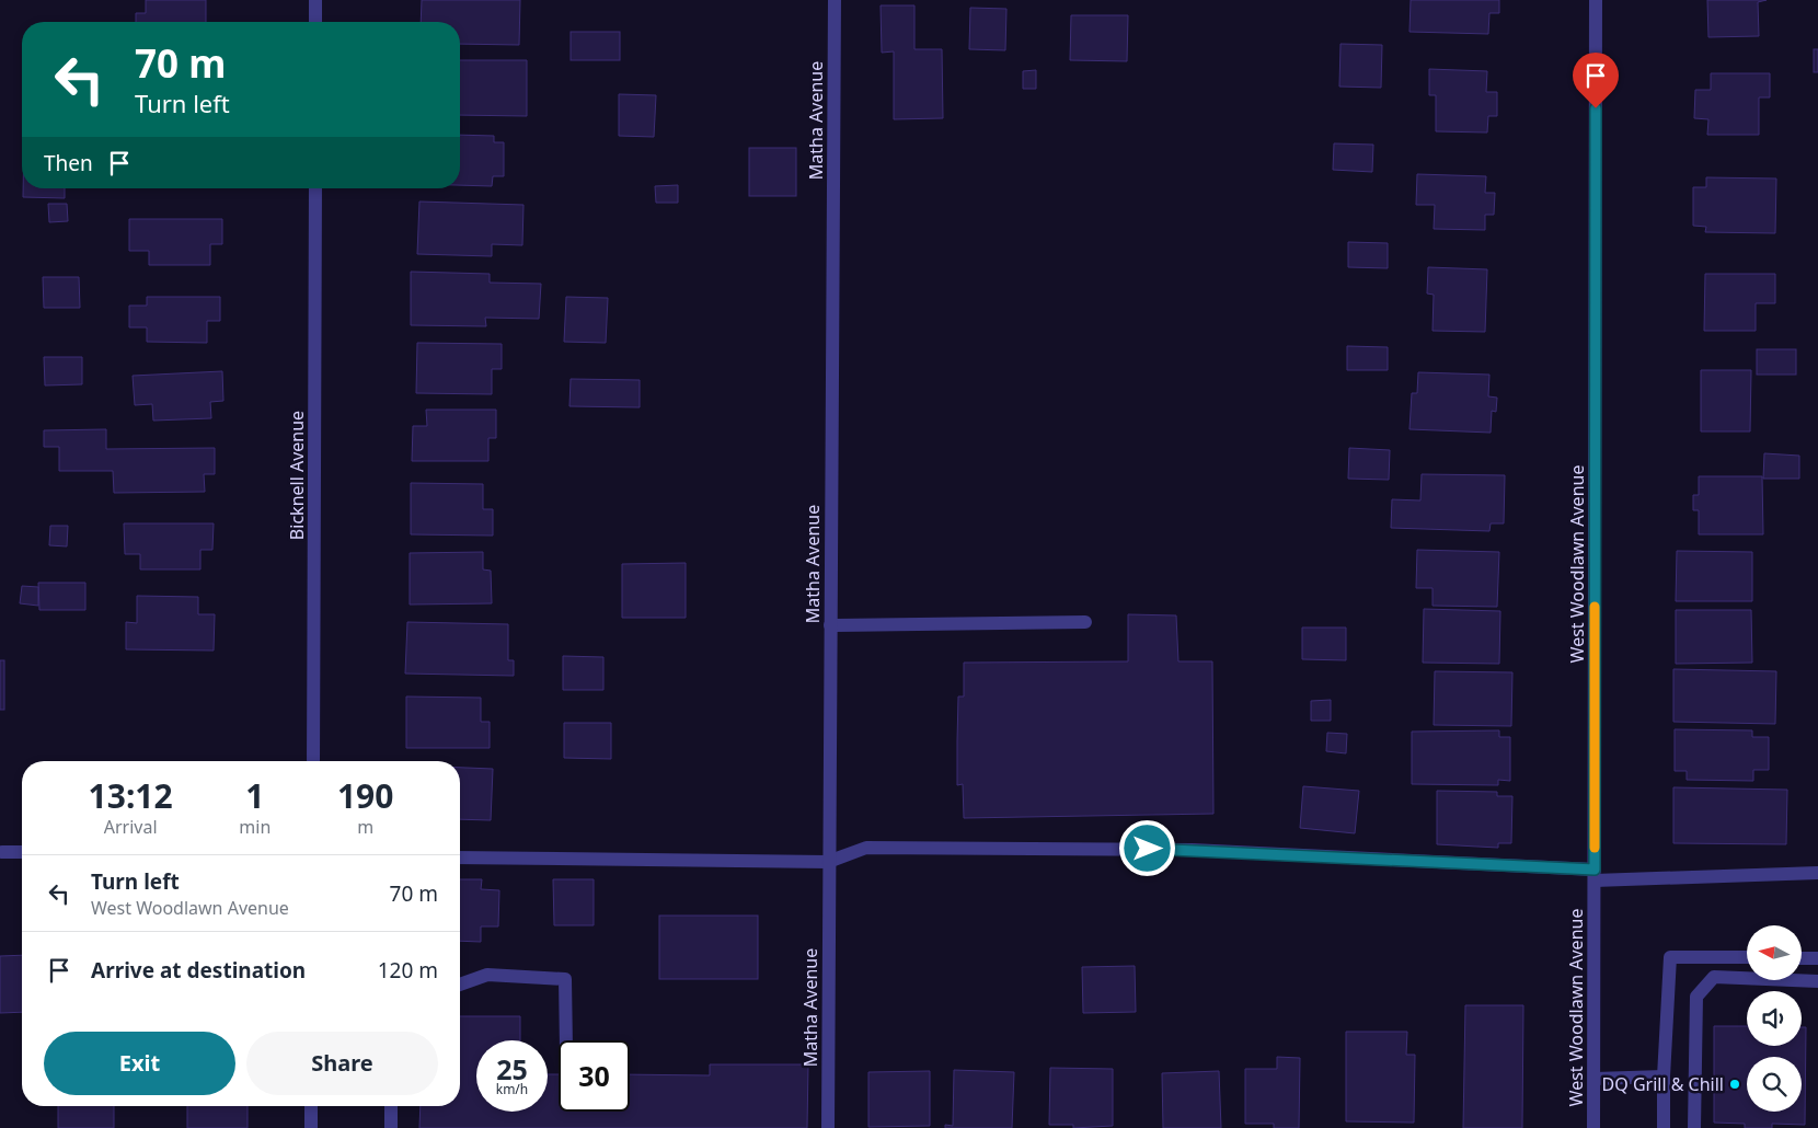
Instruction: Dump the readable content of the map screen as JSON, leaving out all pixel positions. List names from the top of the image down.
{
  "streets": {
    "street": ["Matha Avenue", "Bicknell Avenue", "West Woodlawn Avenue"]
  },
  "places": ["DQ Grill & Chill"],
  "north": "left",
  "page": {
    "turn": ["70 m", "Turn left"],
    "then": "Then",
    "eta": [
      "13:12",
      "Arrival",
      "1",
      "min",
      "190",
      "m"
    ],
    "list": [
      {
        "name": "Turn left",
        "note": "West Woodlawn Avenue",
        "value": "70 m"
      },
      {
        "name": "Arrive at destination",
        "value": "120 m"
      }
    ],
    "buttons": ["Exit", "Share"],
    "speed": "25 km/h",
    "limit": "30"
  }
}
